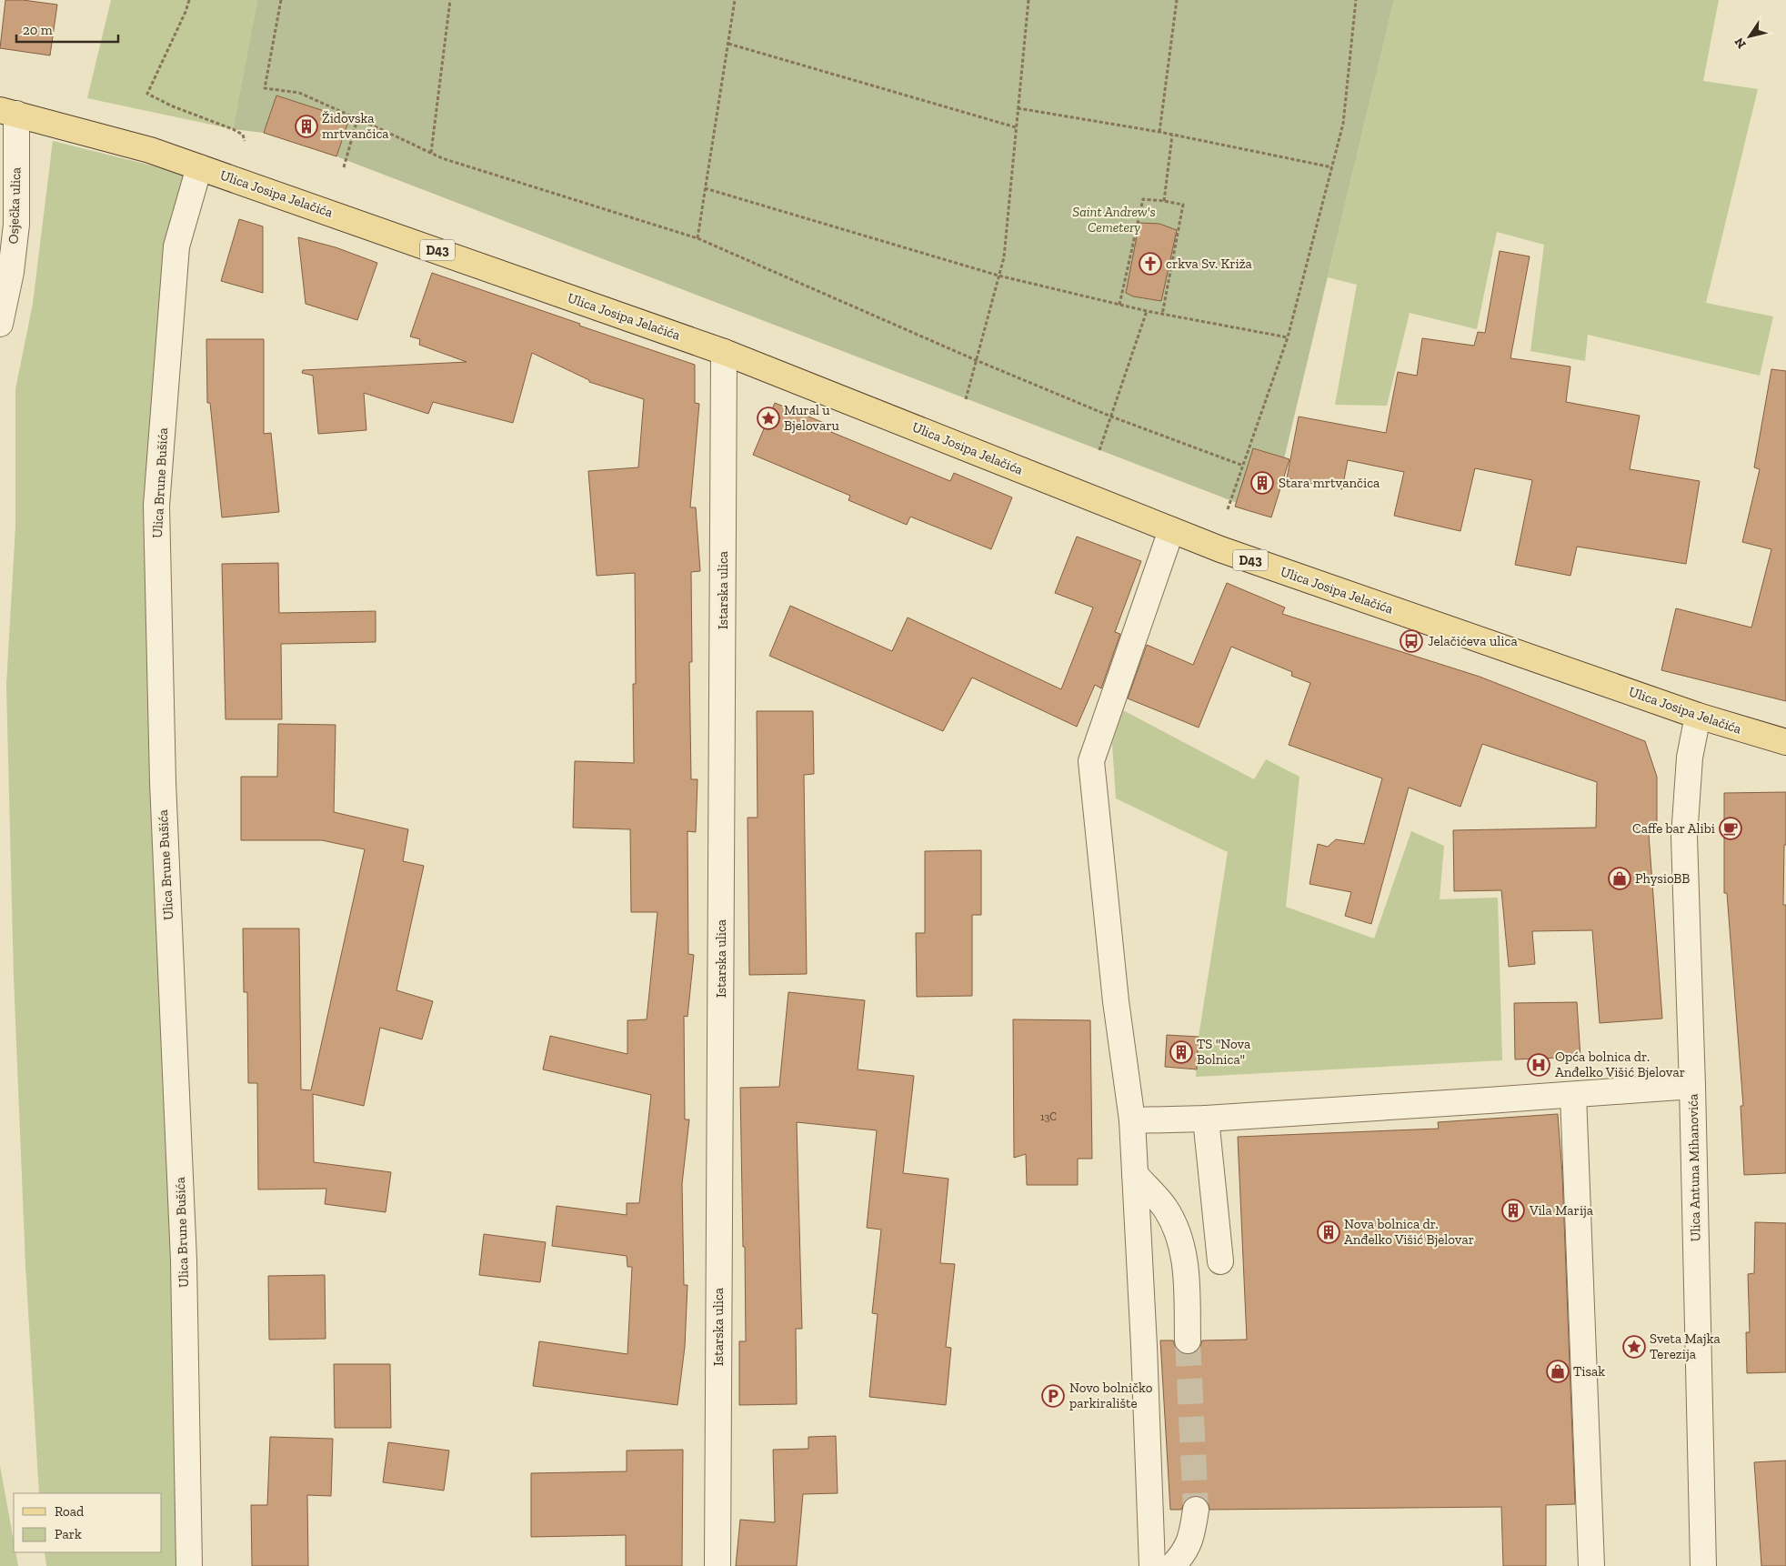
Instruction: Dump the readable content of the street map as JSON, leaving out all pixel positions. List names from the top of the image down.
{
  "streets": {
    "main road": ["Ulica Josipa Jelačića", "D43"],
    "street": [
      "Osječka ulica",
      "Ulica Brune Bušića",
      "Istarska ulica",
      "Ulica Antuna Mihanovića"
    ]
  },
  "crossings": [
    ["Ulica Josipa Jelačića", "Osječka ulica"],
    ["Ulica Josipa Jelačića", "Ulica Brune Bušića"],
    ["Ulica Josipa Jelačića", "Istarska ulica"],
    ["Ulica Josipa Jelačića", "Ulica Antuna Mihanovića"]
  ],
  "parks": ["Saint Andrew's Cemetery"],
  "places": {
    "building": [
      "Židovska mrtvančica",
      "Stara mrtvančica",
      "TS \"Nova Bolnica\"",
      "Vila Marija",
      "Nova bolnica dr. Anđelko Višić Bjelovar"
    ],
    "church": ["crkva Sv. Križa"],
    "place": ["Mural u Bjelovaru", "Sveta Majka Terezija"],
    "bus stop": ["Jelačićeva ulica"],
    "cafe": ["Caffe bar Alibi"],
    "shop": ["PhysioBB", "Tisak"],
    "hospital": ["Opća bolnica dr. Anđelko Višić Bjelovar"],
    "parking": ["Novo bolničko parkiralište"]
  },
  "house_numbers": ["13C"],
  "legend": ["Road", "Park"],
  "scale_bar": "20 m",
  "north": "bottom left"
}
